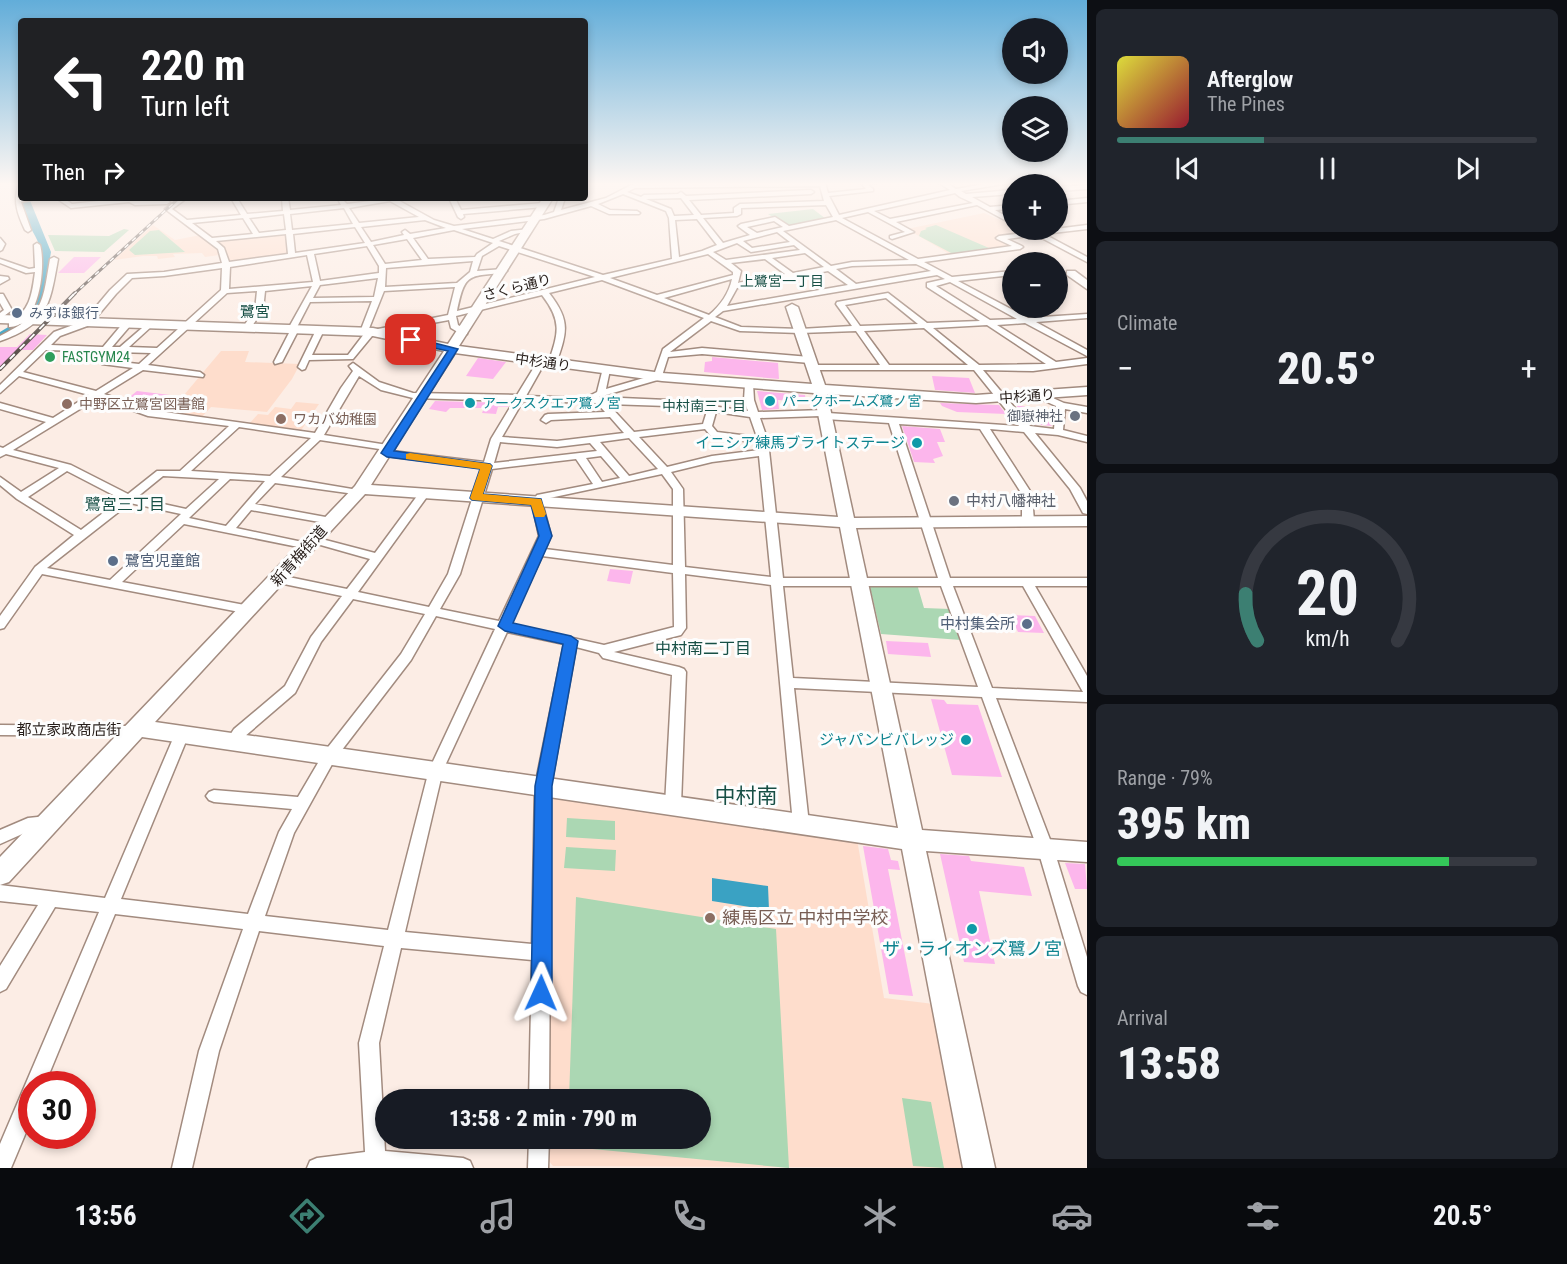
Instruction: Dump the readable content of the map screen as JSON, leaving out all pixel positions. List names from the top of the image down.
{
  "streets": {
    "main road": ["中杉通り", "新青梅街道"],
    "street": ["さくら通り", "都立家政商店街"]
  },
  "crossings": [
    ["さくら通り", "中杉通り"],
    ["さくら通り", "新青梅街道"],
    ["中杉通り", "新青梅街道"],
    ["新青梅街道", "都立家政商店街"]
  ],
  "districts": [
    "上鷺宮一丁目",
    "鷺宮",
    "中村南三丁目",
    "鷺宮三丁目",
    "中村南二丁目",
    "中村南"
  ],
  "places": [
    "みずほ銀行",
    "FASTGYM24",
    "パークホームズ鷺ノ宮",
    "アークスクエア鷺ノ宮",
    "中野区立鷺宮図書館",
    "御嶽神社",
    "ワカバ幼稚園",
    "イニシア練馬ブライトステージ",
    "中村八幡神社",
    "鷺宮児童館",
    "中村集会所",
    "ジャパンビバレッジ",
    "練馬区立 中村中学校",
    "ザ・ライオンズ鷺ノ宮"
  ],
  "page": {
    "map_buttons": ["+", "−"],
    "turn": ["220 m", "Turn left"],
    "song": ["Afterglow", "The Pines"],
    "then": "Then",
    "tile": [
      "Climate",
      ["Range · 79%", "395 km"],
      ["Arrival", "13:58"]
    ],
    "heat": ["−", "20.5°", "+"],
    "limit": "30",
    "trip": "13:58 · 2 min · 790 m",
    "tabs": ["13:56", "20.5°"],
    "gauge": ["20", "km/h"]
  }
}
